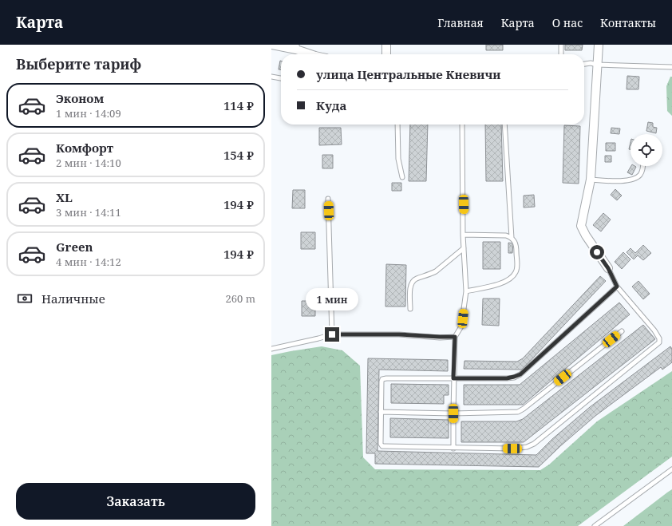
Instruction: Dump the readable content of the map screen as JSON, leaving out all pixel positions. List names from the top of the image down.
{
  "page": {
    "header": "Карта",
    "nav": [
      "Главная",
      "Карта",
      "О нас",
      "Контакты"
    ],
    "heading": "Выберите тариф",
    "banner": ["улица Центральные Кневичи", "Куда"],
    "list": [
      {
        "name": "Эконом",
        "note": "1 мин · 14:09",
        "value": "114 ₽"
      },
      {
        "name": "Комфорт",
        "note": "2 мин · 14:10",
        "value": "154 ₽"
      },
      {
        "name": "XL",
        "note": "3 мин · 14:11",
        "value": "194 ₽"
      },
      {
        "name": "Green",
        "note": "4 мин · 14:12",
        "value": "194 ₽"
      }
    ],
    "pay": ["Наличные", "260 m"],
    "bubble": "1 мин",
    "buttons": "Заказать"
  }
}
